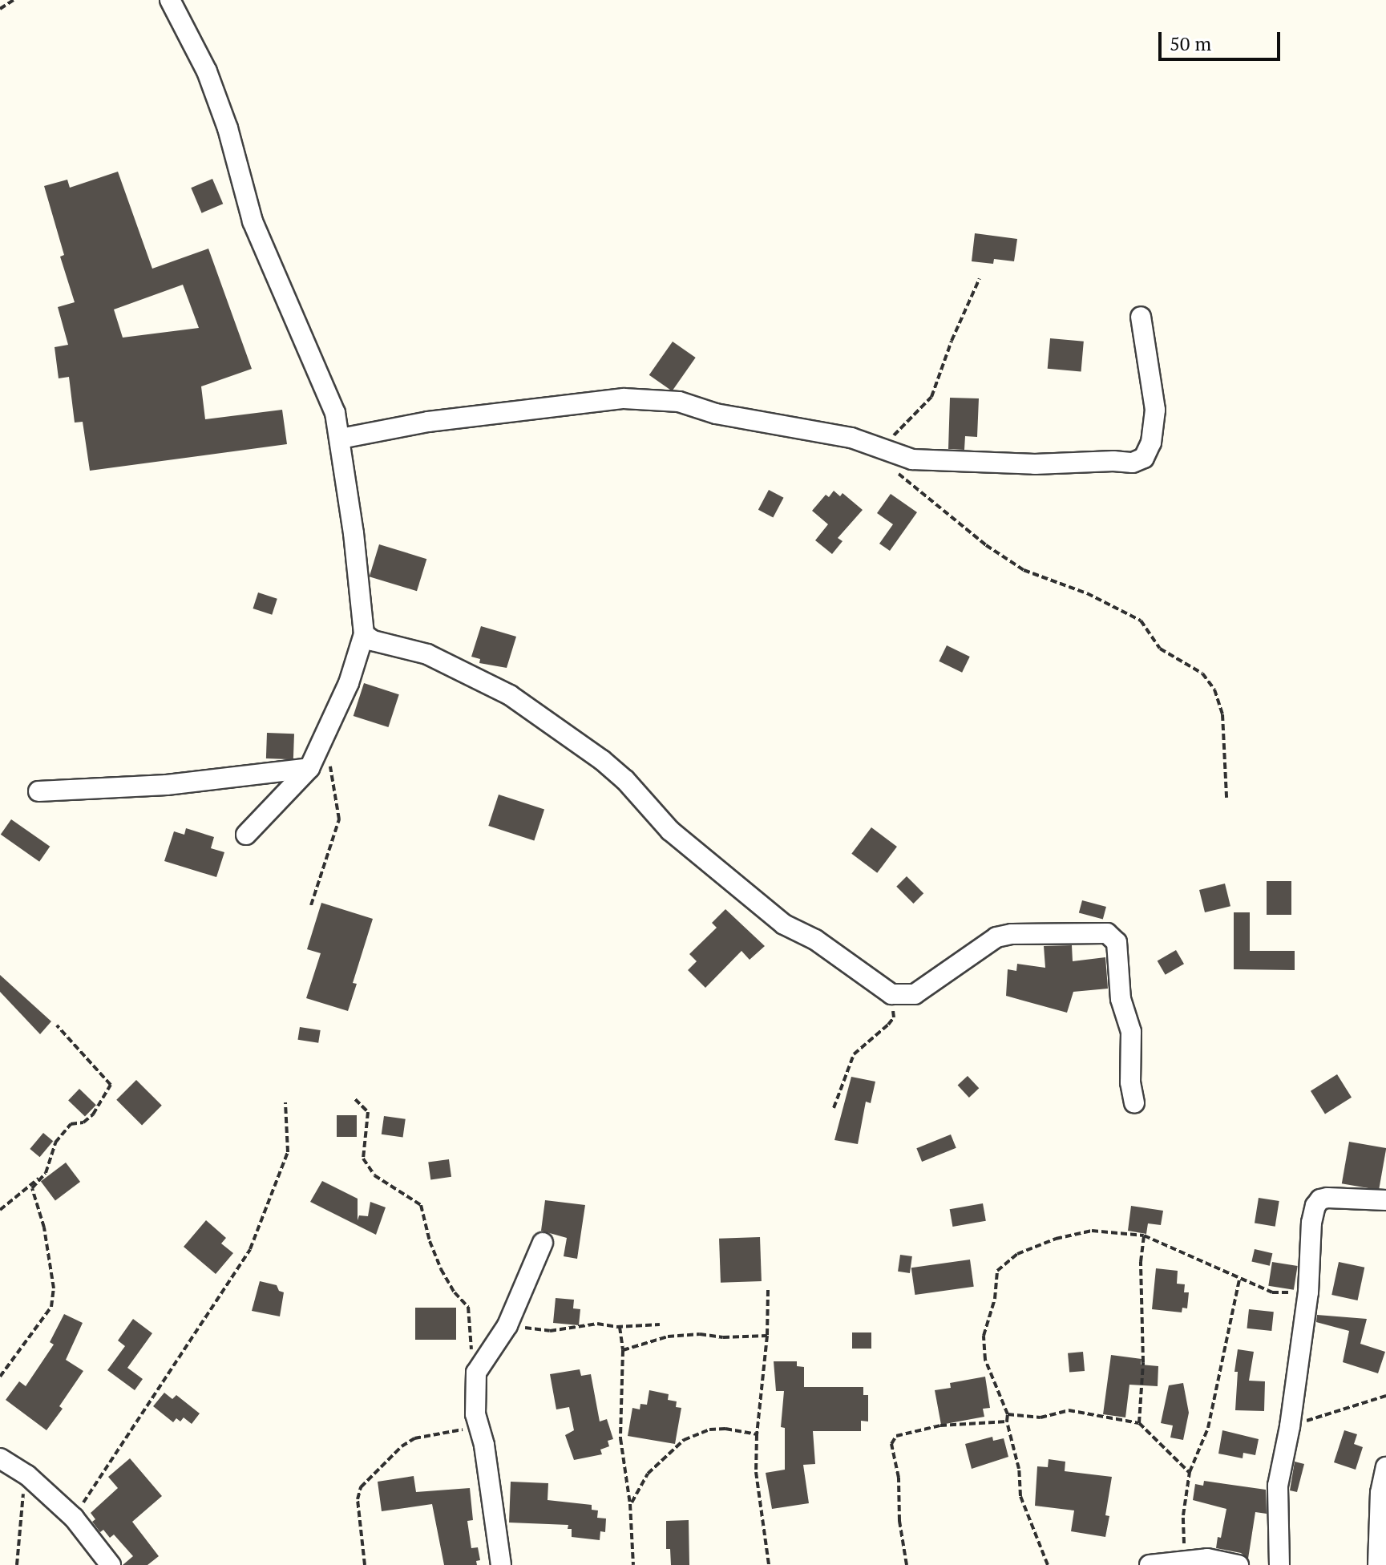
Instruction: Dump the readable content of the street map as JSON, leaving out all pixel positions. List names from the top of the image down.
{
  "scale_bar": "50 m"
}
